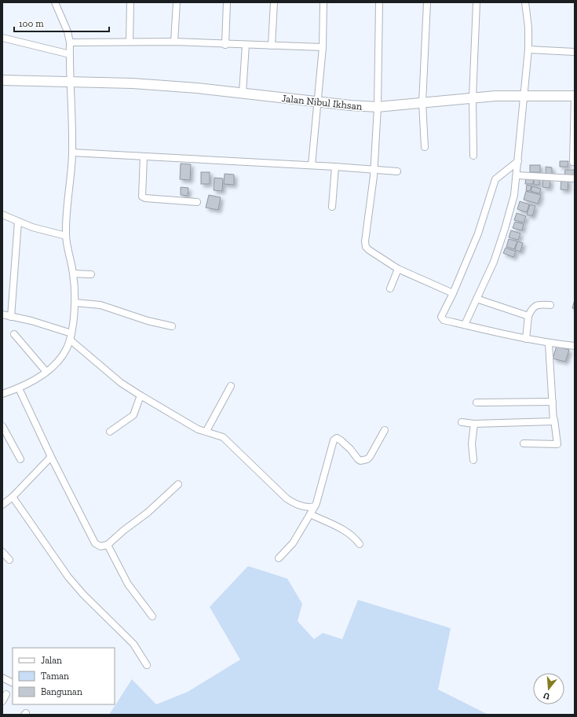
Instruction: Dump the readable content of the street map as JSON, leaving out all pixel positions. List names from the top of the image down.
{
  "streets": {
    "street": ["Jalan Nibul Ikhsan"]
  },
  "legend": ["Jalan", "Taman", "Bangunan"],
  "scale_bar": "100 m",
  "north": "bottom"
}
